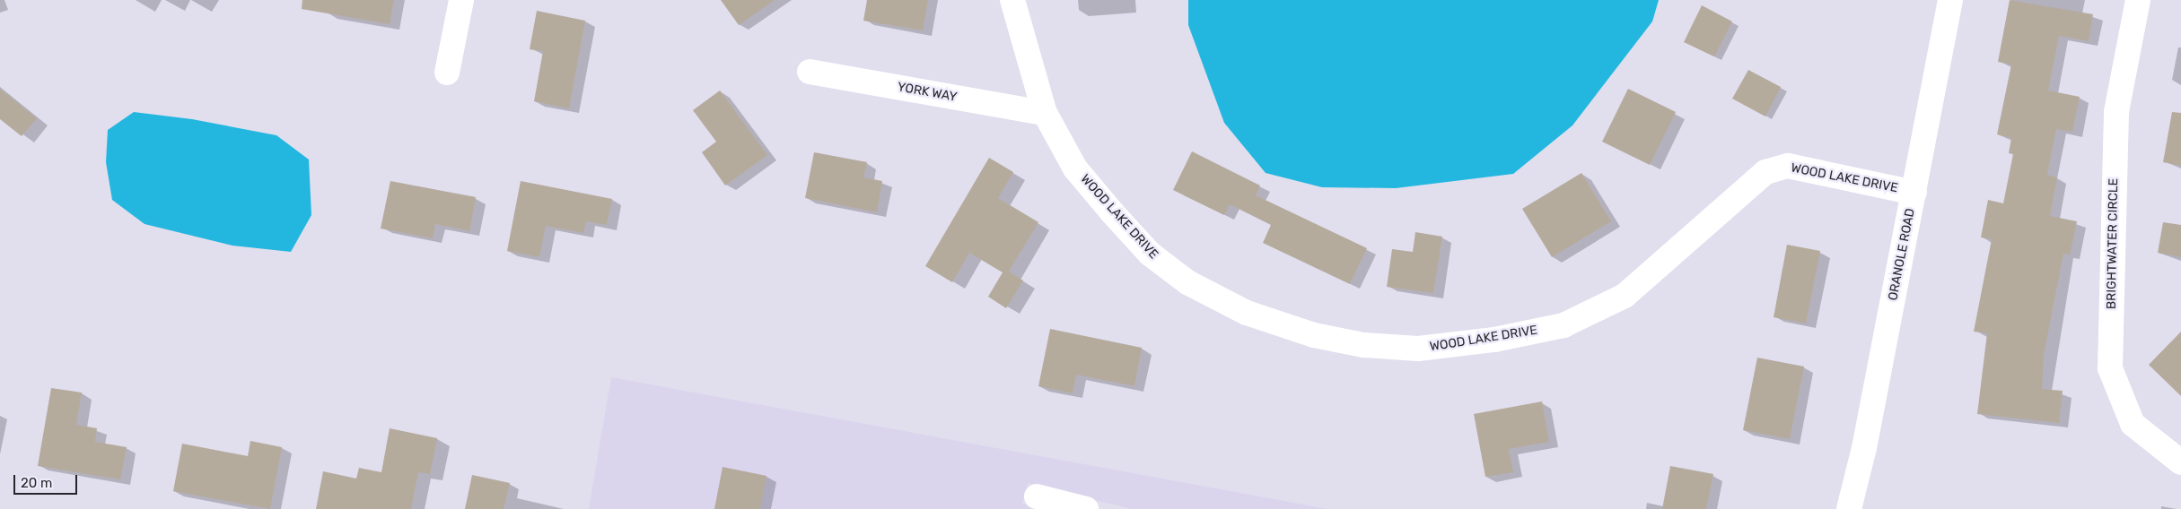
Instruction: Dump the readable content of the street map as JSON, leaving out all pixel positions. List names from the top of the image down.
{
  "streets": {
    "street": [
      "YORK WAY",
      "WOOD LAKE DRIVE",
      "BRIGHTWATER CIRCLE",
      "ORANOLE ROAD"
    ]
  },
  "crossings": [
    ["YORK WAY", "WOOD LAKE DRIVE"],
    ["WOOD LAKE DRIVE", "ORANOLE ROAD"]
  ],
  "scale_bar": "20 m"
}
